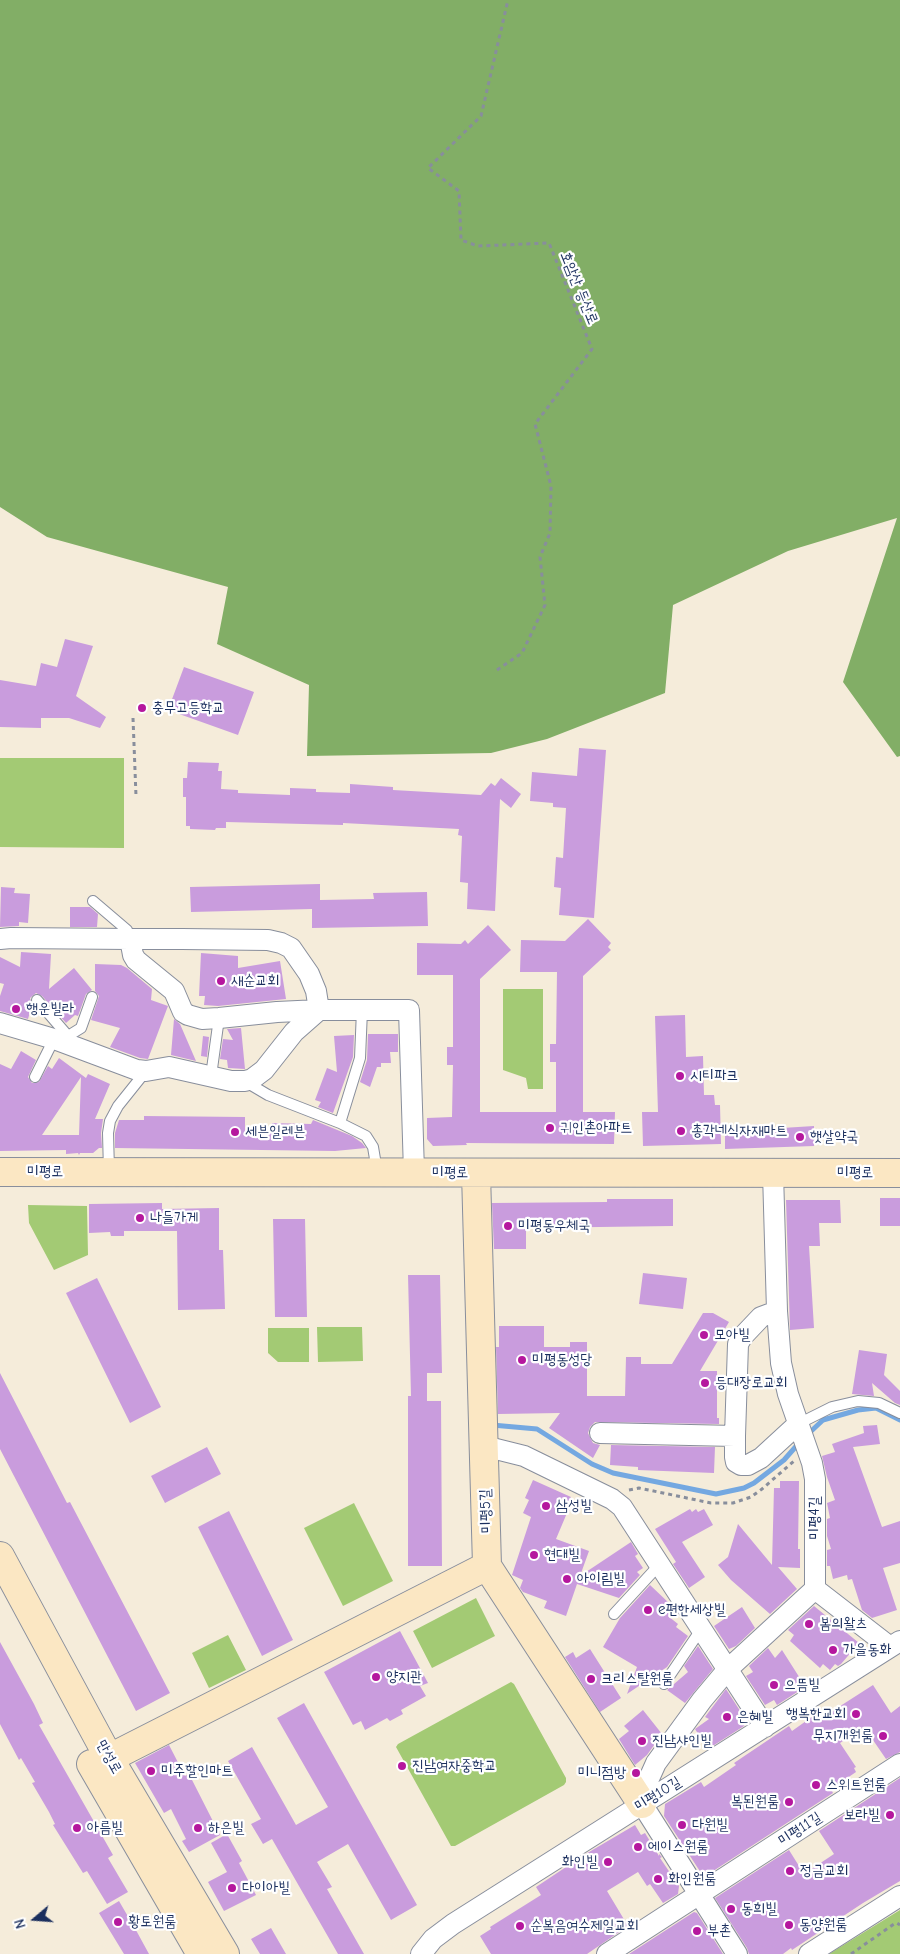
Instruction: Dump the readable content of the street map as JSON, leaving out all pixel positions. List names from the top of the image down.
{
  "streets": {
    "street": [
      "미평로",
      "미평5길",
      "미평4길",
      "만성로",
      "미평10길",
      "미평11길"
    ],
    "path": ["호암산 등산로"]
  },
  "crossings": [
    ["미평로", "미평5길"],
    ["미평로", "미평4길"]
  ],
  "places": [
    "충무고등학교",
    "새순교회",
    "행운빌라",
    "시티파크",
    "귀인촌아파트",
    "총각네식자재마트",
    "세븐일레븐",
    "햇살약국",
    "나들가게",
    "미평동우체국",
    "모아빌",
    "미평동성당",
    "등대장로교회",
    "삼성빌",
    "현대빌",
    "아이림빌",
    "e편한세상빌",
    "봄의왈츠",
    "가을동화",
    "양지관",
    "크리스탈원룸",
    "으뜸빌",
    "행복한교회",
    "은혜빌",
    "무지개원룸",
    "진남샤인빌",
    "진남여자중학교",
    "미주할인마트",
    "미니점방",
    "스위트원룸",
    "복된원룸",
    "보라빌",
    "다원빌",
    "아름빌",
    "하은빌",
    "에이스원룸",
    "화인빌",
    "정금교회",
    "화인원룸",
    "다이아빌",
    "동희빌",
    "황토원룸",
    "동양원룸",
    "순복음여수제일교회",
    "부촌"
  ],
  "north": "left"
}
